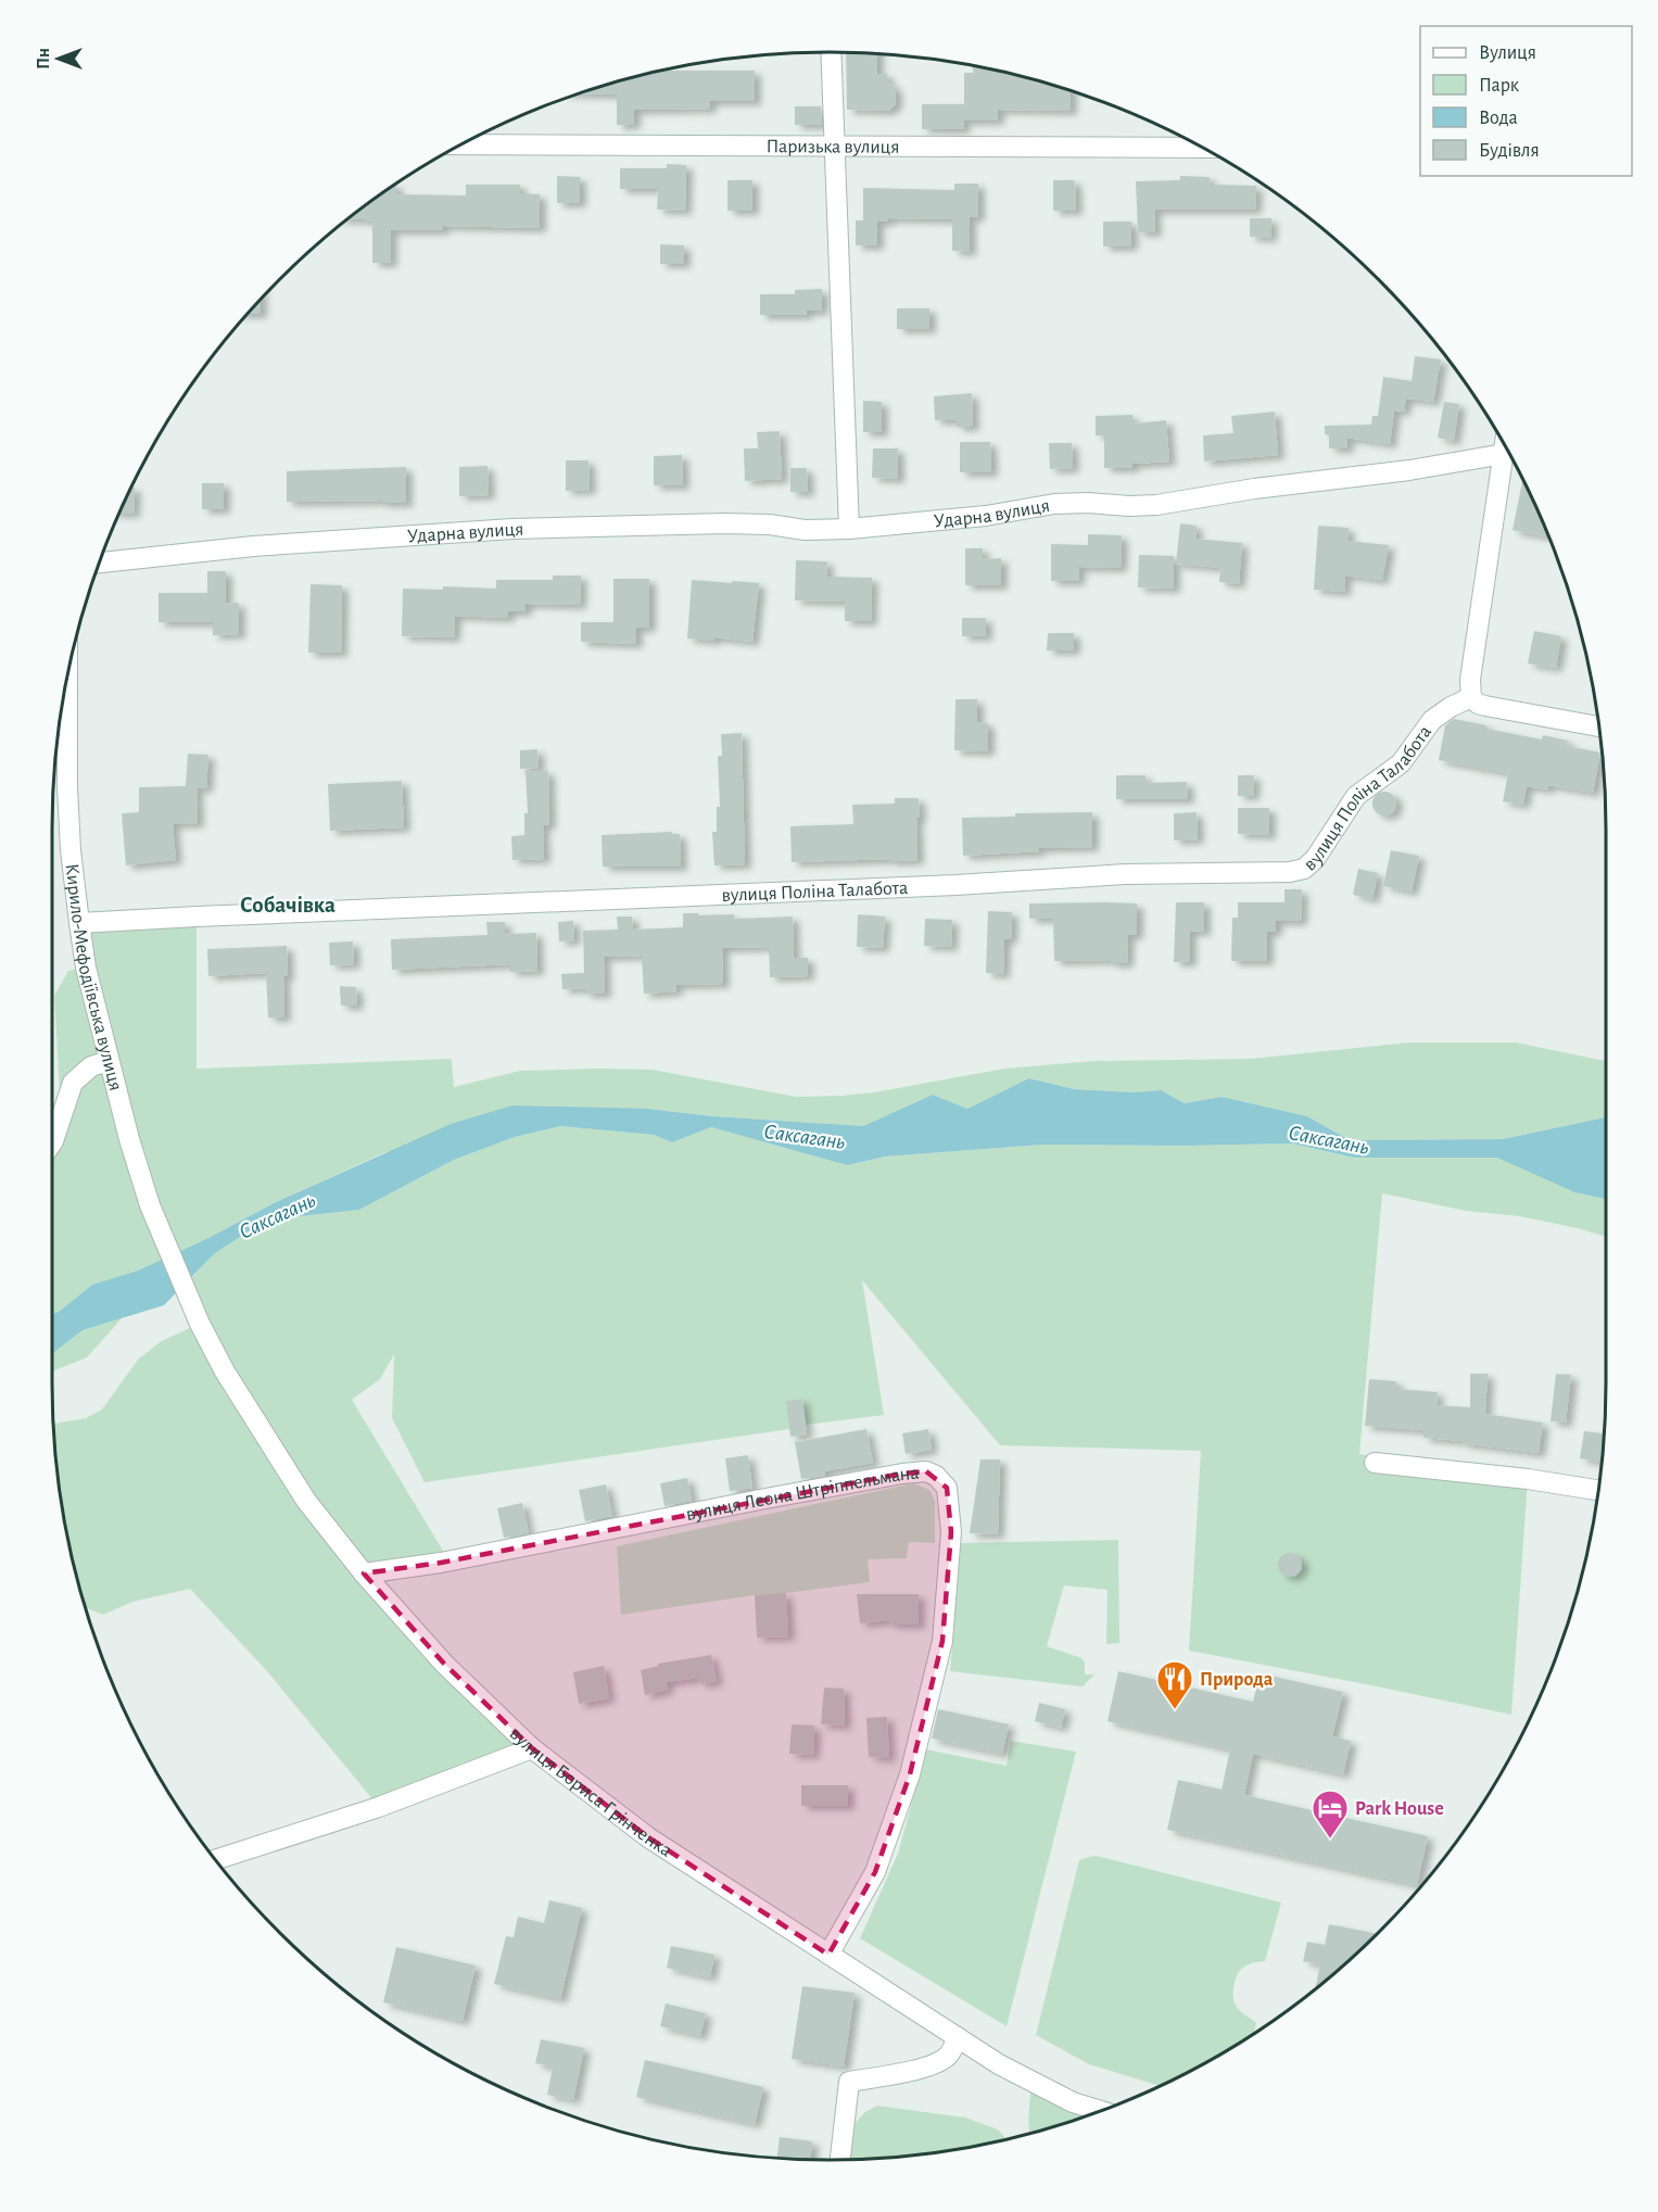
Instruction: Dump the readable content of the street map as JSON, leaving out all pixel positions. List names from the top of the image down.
{
  "streets": {
    "street": [
      "Паризька вулиця",
      "Ударна вулиця",
      "вулиця Поліна Талабота",
      "Кирило-Мефодіївська вулиця",
      "вулиця Леона Штріппельмана",
      "вулиця Бориса Грінченка"
    ]
  },
  "crossings": [
    ["Ударна вулиця", "вулиця Поліна Талабота"],
    ["вулиця Поліна Талабота", "Кирило-Мефодіївська вулиця"],
    ["Кирило-Мефодіївська вулиця", "вулиця Бориса Грінченка"],
    ["вулиця Леона Штріппельмана", "вулиця Бориса Грінченка"]
  ],
  "districts": ["Собачівка"],
  "water": ["Саксагань"],
  "places": {
    "restaurant": ["Природа"],
    "hotel": ["Park House"]
  },
  "legend": [
    "Вулиця",
    "Парк",
    "Вода",
    "Будівля"
  ],
  "north": "left"
}
